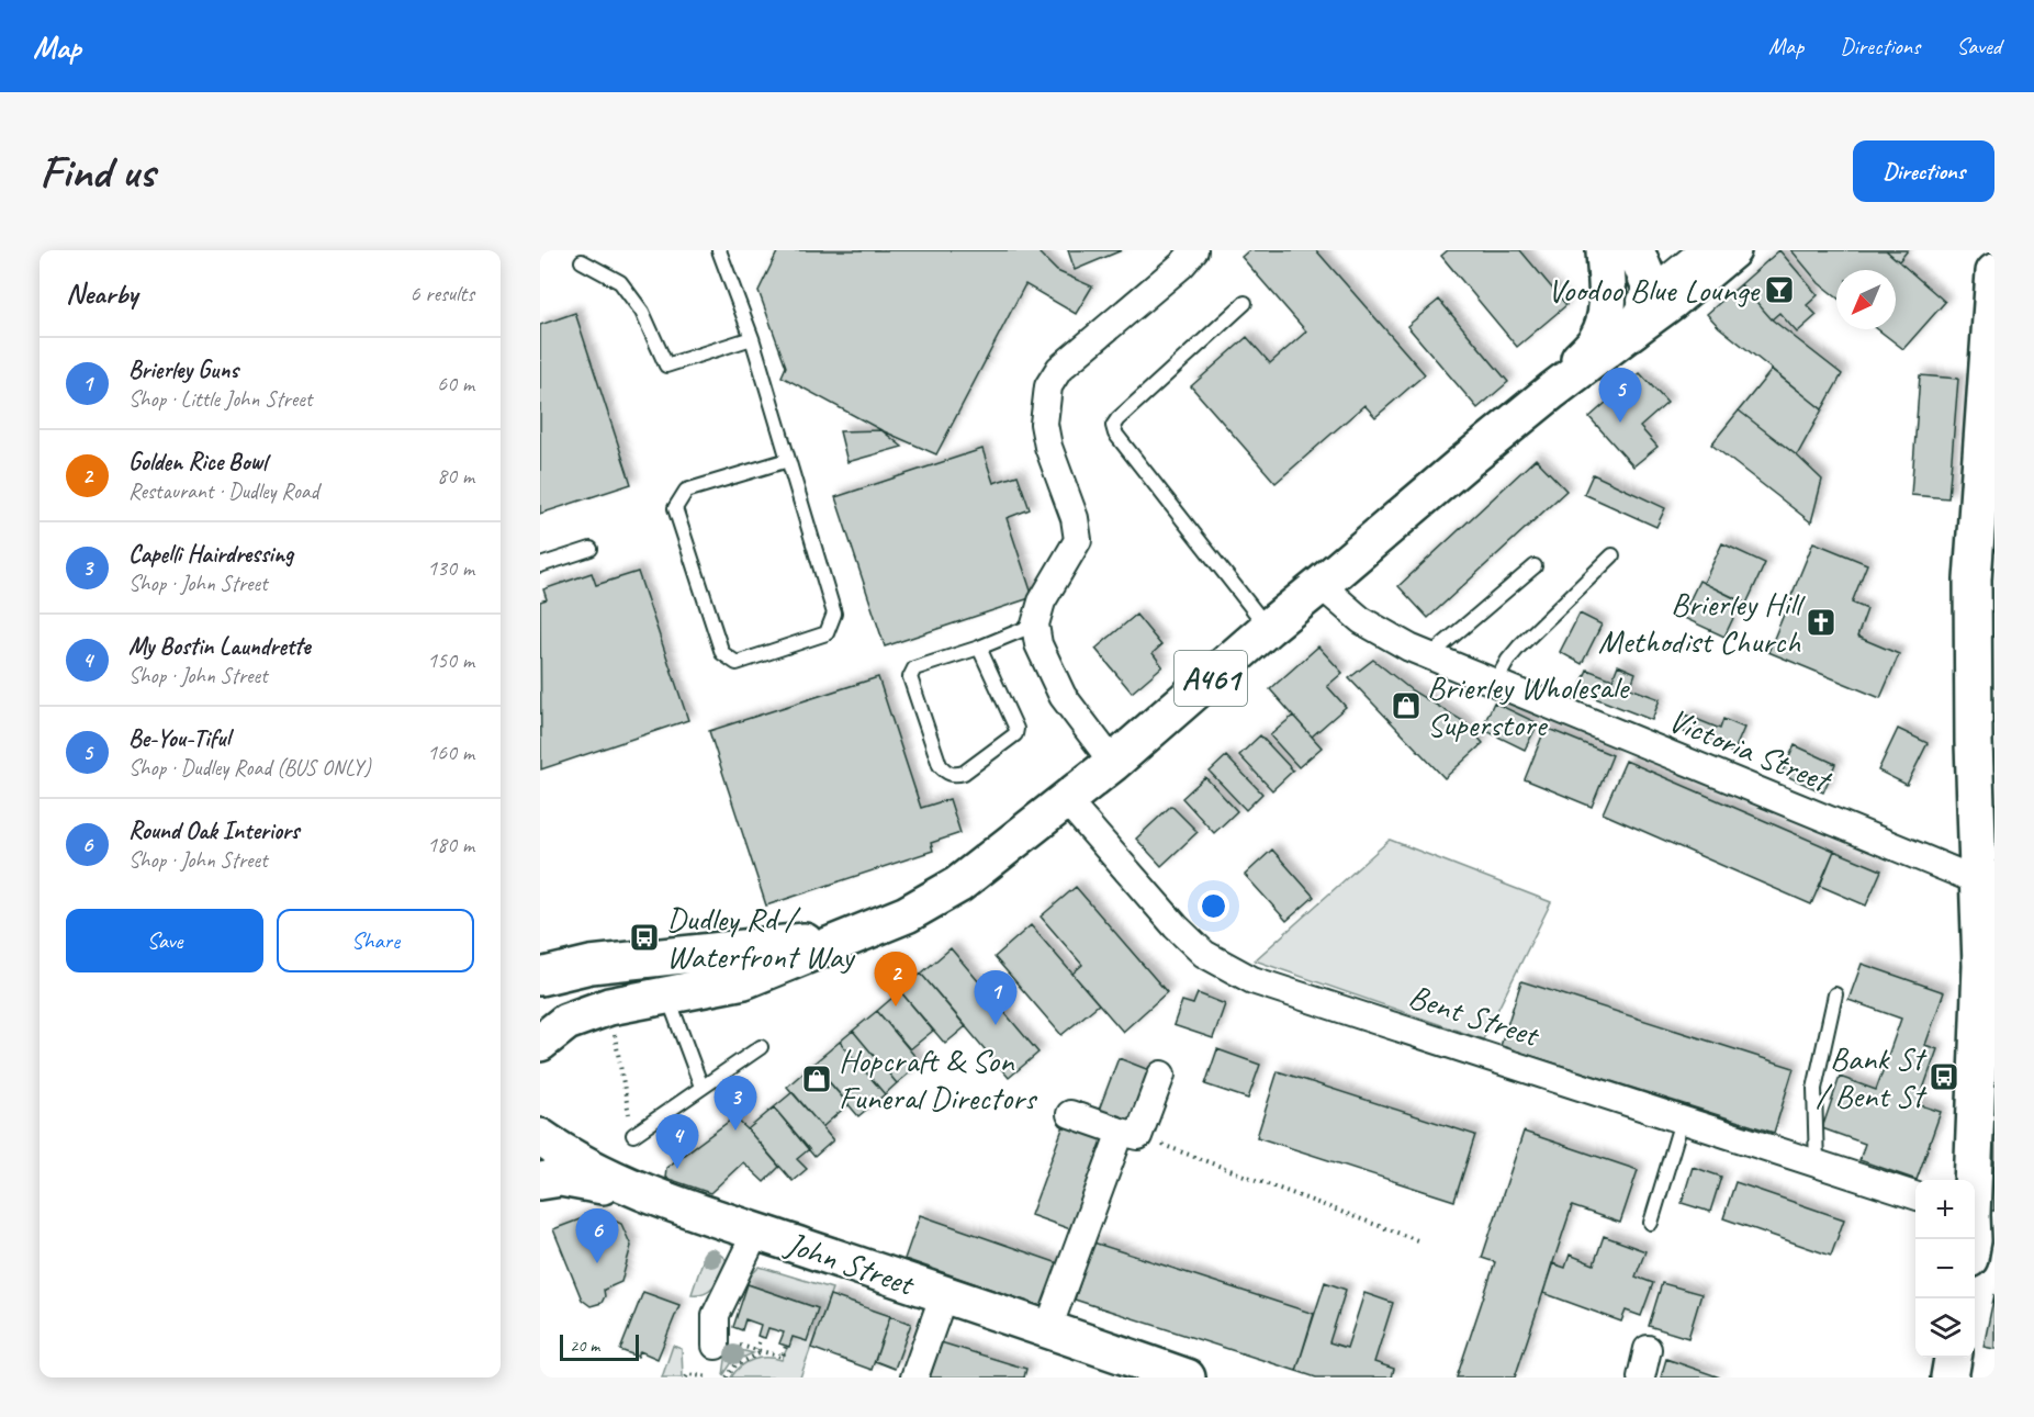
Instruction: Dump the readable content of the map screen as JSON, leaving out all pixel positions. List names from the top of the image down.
{
  "streets": {
    "main road": ["A461", "John Street"],
    "street": ["Victoria Street", "Bent Street"]
  },
  "crossings": [
    ["A461", "Victoria Street"],
    ["A461", "Bent Street"]
  ],
  "places": {
    "bar": ["Voodoo Blue Lounge"],
    "church": ["Brierley Hill Methodist Church"],
    "shop": ["Brierley Wholesale Superstore", "Hopcraft & Son Funeral Directors"],
    "bus stop": ["Dudley Rd / Waterfront Way", "Bank St / Bent St"]
  },
  "scale_bar": "20 m",
  "north": "bottom left",
  "page": {
    "header": "Map",
    "nav": ["Map", "Directions", "Saved"],
    "buttons": [
      "Directions",
      ["Save", "Share"]
    ],
    "title": "Find us",
    "heading": ["Nearby", "6 results"],
    "list": [
      {
        "mark": "1",
        "name": "Brierley Guns",
        "note": "Shop · Little John Street",
        "value": "60 m"
      },
      {
        "mark": "2",
        "name": "Golden Rice Bowl",
        "note": "Restaurant · Dudley Road",
        "value": "80 m"
      },
      {
        "mark": "3",
        "name": "Capelli Hairdressing",
        "note": "Shop · John Street",
        "value": "130 m"
      },
      {
        "mark": "4",
        "name": "My Bostin Laundrette",
        "note": "Shop · John Street",
        "value": "150 m"
      },
      {
        "mark": "5",
        "name": "Be-You-Tiful",
        "note": "Shop · Dudley Road (BUS ONLY)",
        "value": "160 m"
      },
      {
        "mark": "6",
        "name": "Round Oak Interiors",
        "note": "Shop · John Street",
        "value": "180 m"
      }
    ],
    "pins": [
      "5",
      "2",
      "1",
      "3",
      "4",
      "6"
    ],
    "map_buttons": ["+", "−"],
    "scale": "20 m"
  }
}
